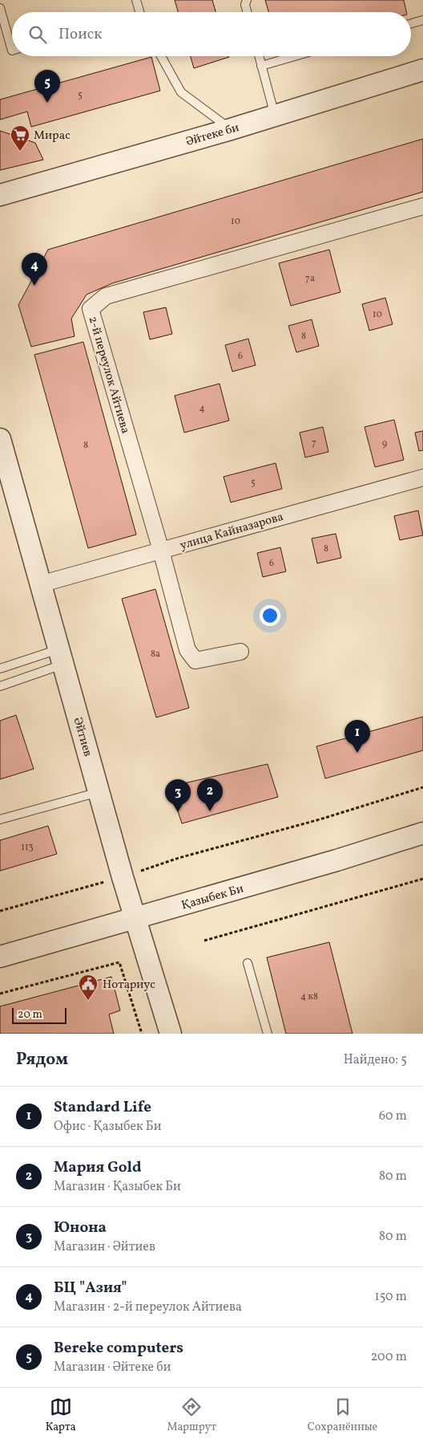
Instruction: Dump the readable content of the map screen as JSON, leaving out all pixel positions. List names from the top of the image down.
{
  "streets": {
    "street": [
      "Әйтеке би",
      "2-й переулок Айтиева",
      "улица Кайназарова",
      "Әйтиев",
      "Қазыбек Би"
    ]
  },
  "crossings": [
    ["2-й переулок Айтиева", "улица Кайназарова"],
    ["улица Кайназарова", "Әйтиев"],
    ["Әйтиев", "Қазыбек Би"]
  ],
  "places": {
    "supermarket": ["Мирас"],
    "public building": ["Нотариус"]
  },
  "house_numbers": [
    "5",
    "10",
    "7а",
    "10",
    "8",
    "6",
    "4",
    "7",
    "9",
    "8",
    "5",
    "8",
    "6",
    "8а",
    "113",
    "4 к8"
  ],
  "scale_bar": "20 m",
  "page": {
    "search": "Поиск",
    "pins": [
      "5",
      "4",
      "1",
      "2",
      "3"
    ],
    "scale": "20 m",
    "heading": ["Рядом", "Найдено: 5"],
    "list": [
      {
        "mark": "1",
        "name": "Standard Life",
        "note": "Офис · Қазыбек Би",
        "value": "60 m"
      },
      {
        "mark": "2",
        "name": "Мария Gold",
        "note": "Магазин · Қазыбек Би",
        "value": "80 m"
      },
      {
        "mark": "3",
        "name": "Юнона",
        "note": "Магазин · Әйтиев",
        "value": "80 m"
      },
      {
        "mark": "4",
        "name": "БЦ \"Азия\"",
        "note": "Магазин · 2-й переулок Айтиева",
        "value": "150 m"
      },
      {
        "mark": "5",
        "name": "Bereke computers",
        "note": "Магазин · Әйтеке би",
        "value": "200 m"
      }
    ],
    "nav": ["Карта", "Маршрут", "Сохранённые"]
  }
}
